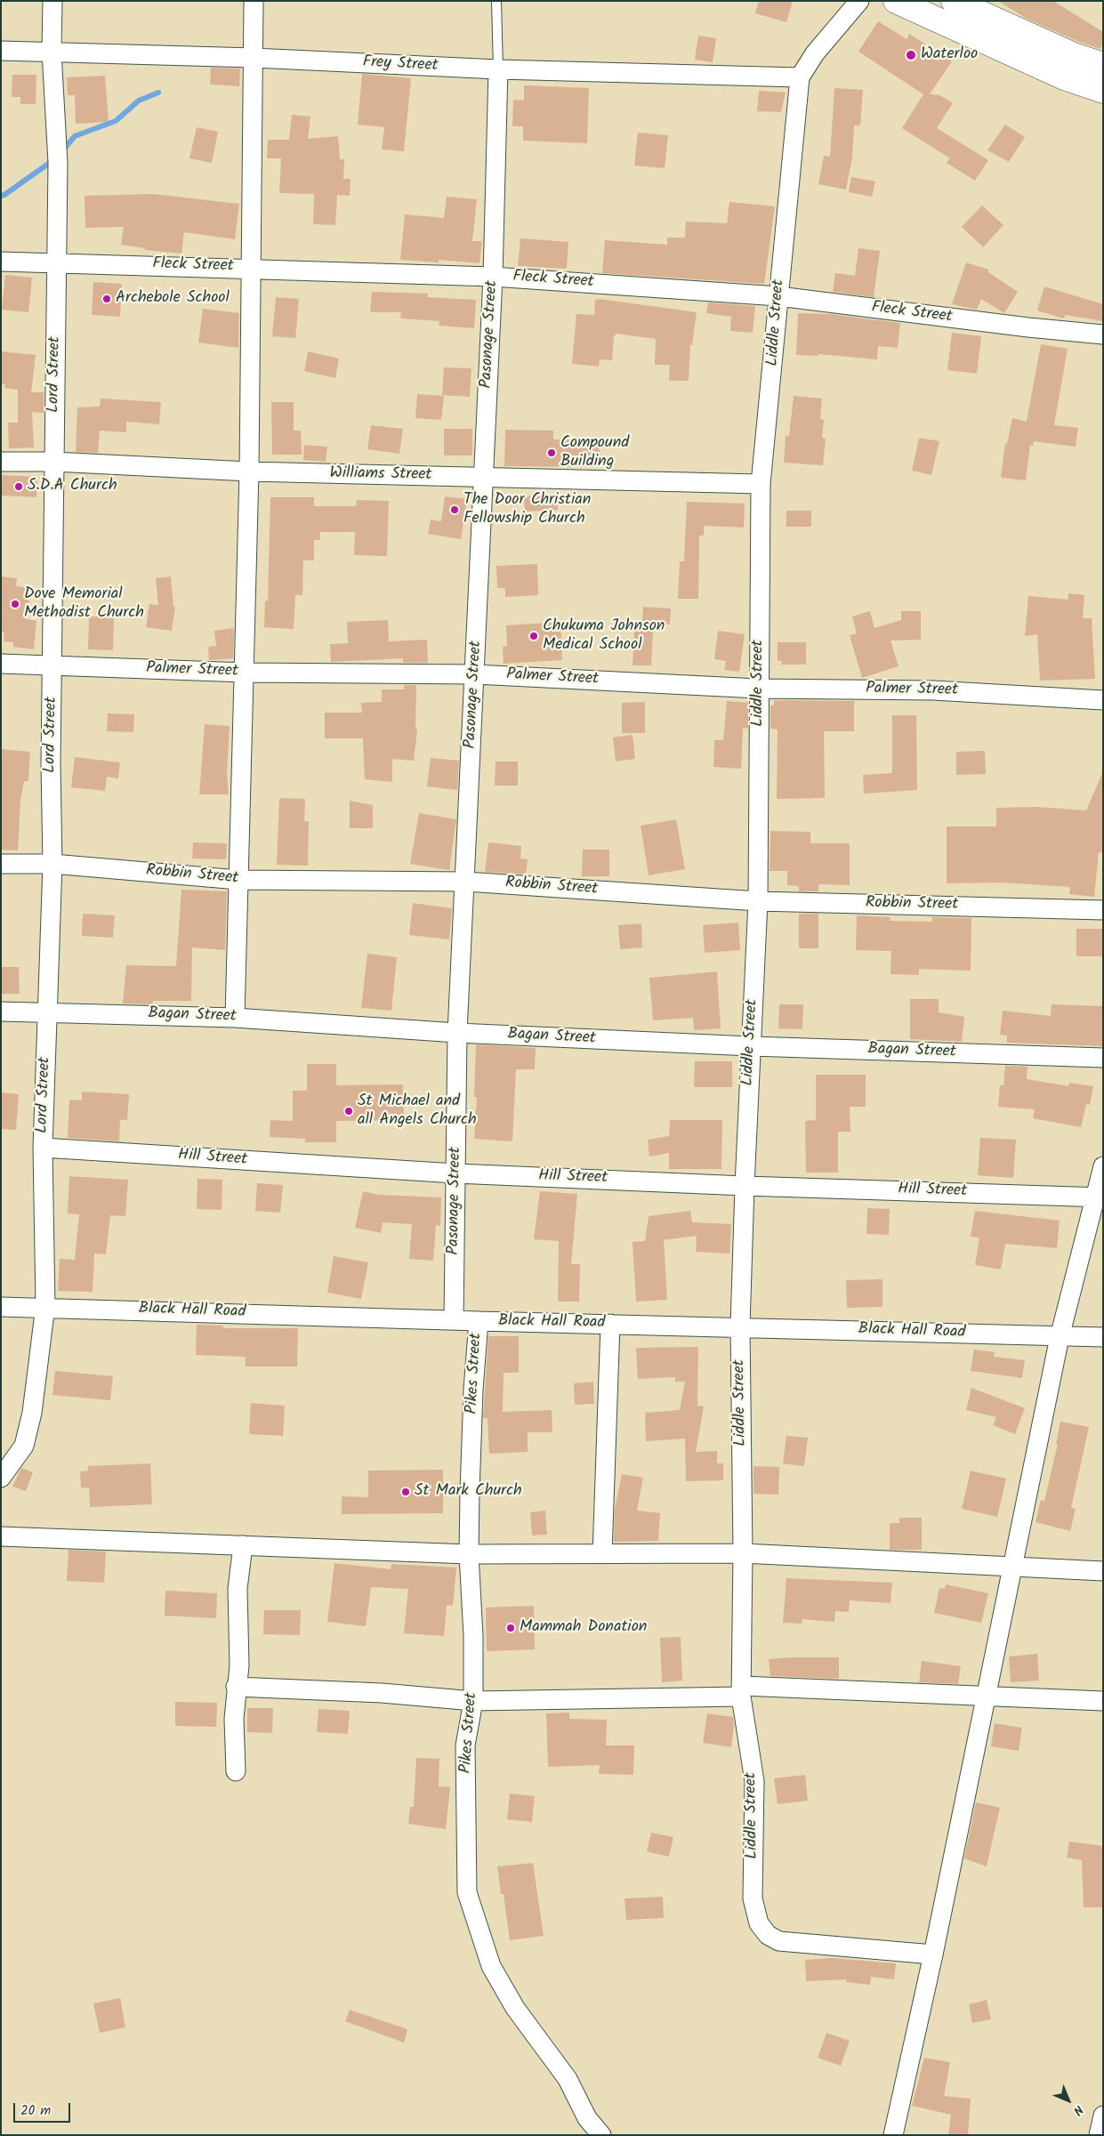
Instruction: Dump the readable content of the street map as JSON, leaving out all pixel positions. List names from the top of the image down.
{
  "streets": {
    "street": [
      "Frey Street",
      "Fleck Street",
      "Liddle Street",
      "Pasonage Street",
      "Lord Street",
      "Williams Street",
      "Palmer Street",
      "Robbin Street",
      "Bagan Street",
      "Hill Street",
      "Black Hall Road",
      "Pikes Street"
    ]
  },
  "crossings": [
    ["Frey Street", "Liddle Street"],
    ["Frey Street", "Pasonage Street"],
    ["Frey Street", "Lord Street"],
    ["Fleck Street", "Liddle Street"],
    ["Fleck Street", "Pasonage Street"],
    ["Fleck Street", "Lord Street"],
    ["Liddle Street", "Williams Street"],
    ["Liddle Street", "Palmer Street"],
    ["Liddle Street", "Robbin Street"],
    ["Liddle Street", "Bagan Street"],
    ["Liddle Street", "Hill Street"],
    ["Liddle Street", "Black Hall Road"],
    ["Pasonage Street", "Williams Street"],
    ["Pasonage Street", "Palmer Street"],
    ["Pasonage Street", "Robbin Street"],
    ["Pasonage Street", "Bagan Street"],
    ["Pasonage Street", "Hill Street"],
    ["Pasonage Street", "Black Hall Road"],
    ["Lord Street", "Williams Street"],
    ["Lord Street", "Palmer Street"],
    ["Lord Street", "Robbin Street"],
    ["Lord Street", "Bagan Street"],
    ["Lord Street", "Hill Street"],
    ["Lord Street", "Black Hall Road"],
    ["Black Hall Road", "Pikes Street"]
  ],
  "places": [
    "Waterloo",
    "Archebole School",
    "Compound Building",
    "S.D.A Church",
    "The Door Christian Fellowship Church",
    "Dove Memorial Methodist Church",
    "Chukuma Johnson Medical School",
    "St Michael and all Angels Church",
    "St Mark Church",
    "Mammah Donation"
  ],
  "scale_bar": "20 m",
  "north": "bottom right"
}
